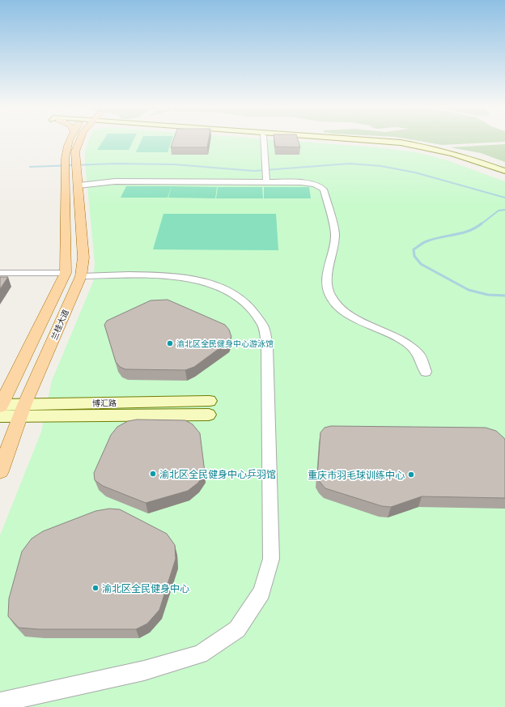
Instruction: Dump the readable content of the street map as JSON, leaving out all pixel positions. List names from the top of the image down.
{
  "streets": {
    "main road": ["兰桂大道", "博汇路"]
  },
  "crossings": [
    ["兰桂大道", "博汇路"]
  ],
  "places": [
    "渝北区全民健身中心游泳馆",
    "渝北区全民健身中心乒羽馆",
    "重庆市羽毛球训练中心",
    "渝北区全民健身中心"
  ]
}
